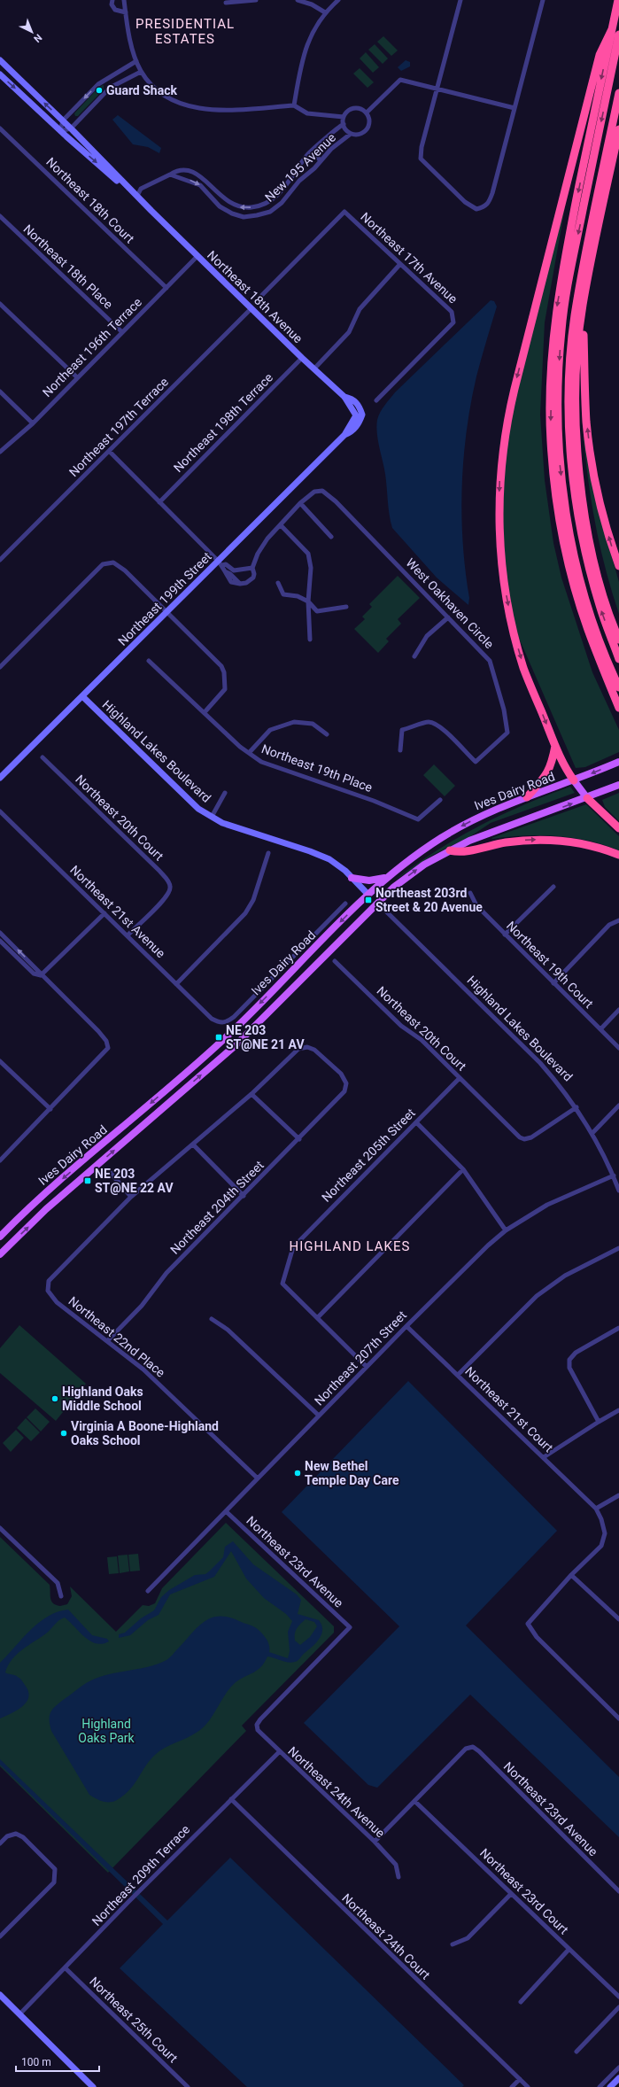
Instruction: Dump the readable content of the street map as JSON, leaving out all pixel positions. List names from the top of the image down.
{
  "streets": {
    "main road": ["Ives Dairy Road"],
    "street": [
      "New 195 Avenue",
      "Northeast 18th Court",
      "Northeast 17th Avenue",
      "Northeast 18th Place",
      "Northeast 18th Avenue",
      "Northeast 196th Terrace",
      "Northeast 198th Terrace",
      "Northeast 197th Terrace",
      "Northeast 199th Street",
      "West Oakhaven Circle",
      "Highland Lakes Boulevard",
      "Northeast 19th Place",
      "Northeast 20th Court",
      "Northeast 21st Avenue",
      "Northeast 19th Court",
      "Northeast 205th Street",
      "Northeast 204th Street",
      "Northeast 22nd Place",
      "Northeast 207th Street",
      "Northeast 21st Court",
      "Northeast 23rd Avenue",
      "Northeast 24th Avenue",
      "Northeast 209th Terrace",
      "Northeast 23rd Court",
      "Northeast 24th Court",
      "Northeast 25th Court"
    ]
  },
  "crossings": [
    ["New 195 Avenue", "Northeast 18th Avenue"],
    ["Northeast 18th Court", "Northeast 196th Terrace"],
    ["Northeast 18th Place", "Northeast 196th Terrace"],
    ["Northeast 18th Avenue", "Northeast 196th Terrace"],
    ["Northeast 18th Avenue", "Northeast 198th Terrace"],
    ["Northeast 18th Avenue", "Northeast 197th Terrace"],
    ["Northeast 18th Avenue", "Northeast 199th Street"],
    ["Northeast 199th Street", "West Oakhaven Circle"],
    ["Northeast 199th Street", "Highland Lakes Boulevard"],
    ["Highland Lakes Boulevard", "Ives Dairy Road"],
    ["Highland Lakes Boulevard", "Northeast 20th Court"],
    ["Highland Lakes Boulevard", "Northeast 207th Street"],
    ["Northeast 20th Court", "Northeast 21st Avenue"],
    ["Northeast 20th Court", "Northeast 205th Street"],
    ["Northeast 204th Street", "Northeast 22nd Place"],
    ["Northeast 22nd Place", "Northeast 207th Street"],
    ["Northeast 207th Street", "Northeast 21st Court"],
    ["Northeast 207th Street", "Northeast 23rd Avenue"],
    ["Northeast 23rd Avenue", "Northeast 24th Avenue"],
    ["Northeast 23rd Avenue", "Northeast 23rd Court"],
    ["Northeast 24th Avenue", "Northeast 209th Terrace"],
    ["Northeast 209th Terrace", "Northeast 24th Court"],
    ["Northeast 209th Terrace", "Northeast 25th Court"]
  ],
  "districts": ["PRESIDENTIAL ESTATES", "HIGHLAND LAKES"],
  "parks": ["Highland Oaks Park"],
  "places": {
    "other": [
      "Guard Shack",
      "Highland Oaks Middle School",
      "Virginia A Boone-Highland Oaks School",
      "New Bethel Temple Day Care"
    ],
    "transit": ["Northeast 203rd Street & 20 Avenue", "NE 203 ST@NE 21 AV", "NE 203 ST@NE 22 AV"]
  },
  "scale_bar": "100 m",
  "north": "bottom right"
}
